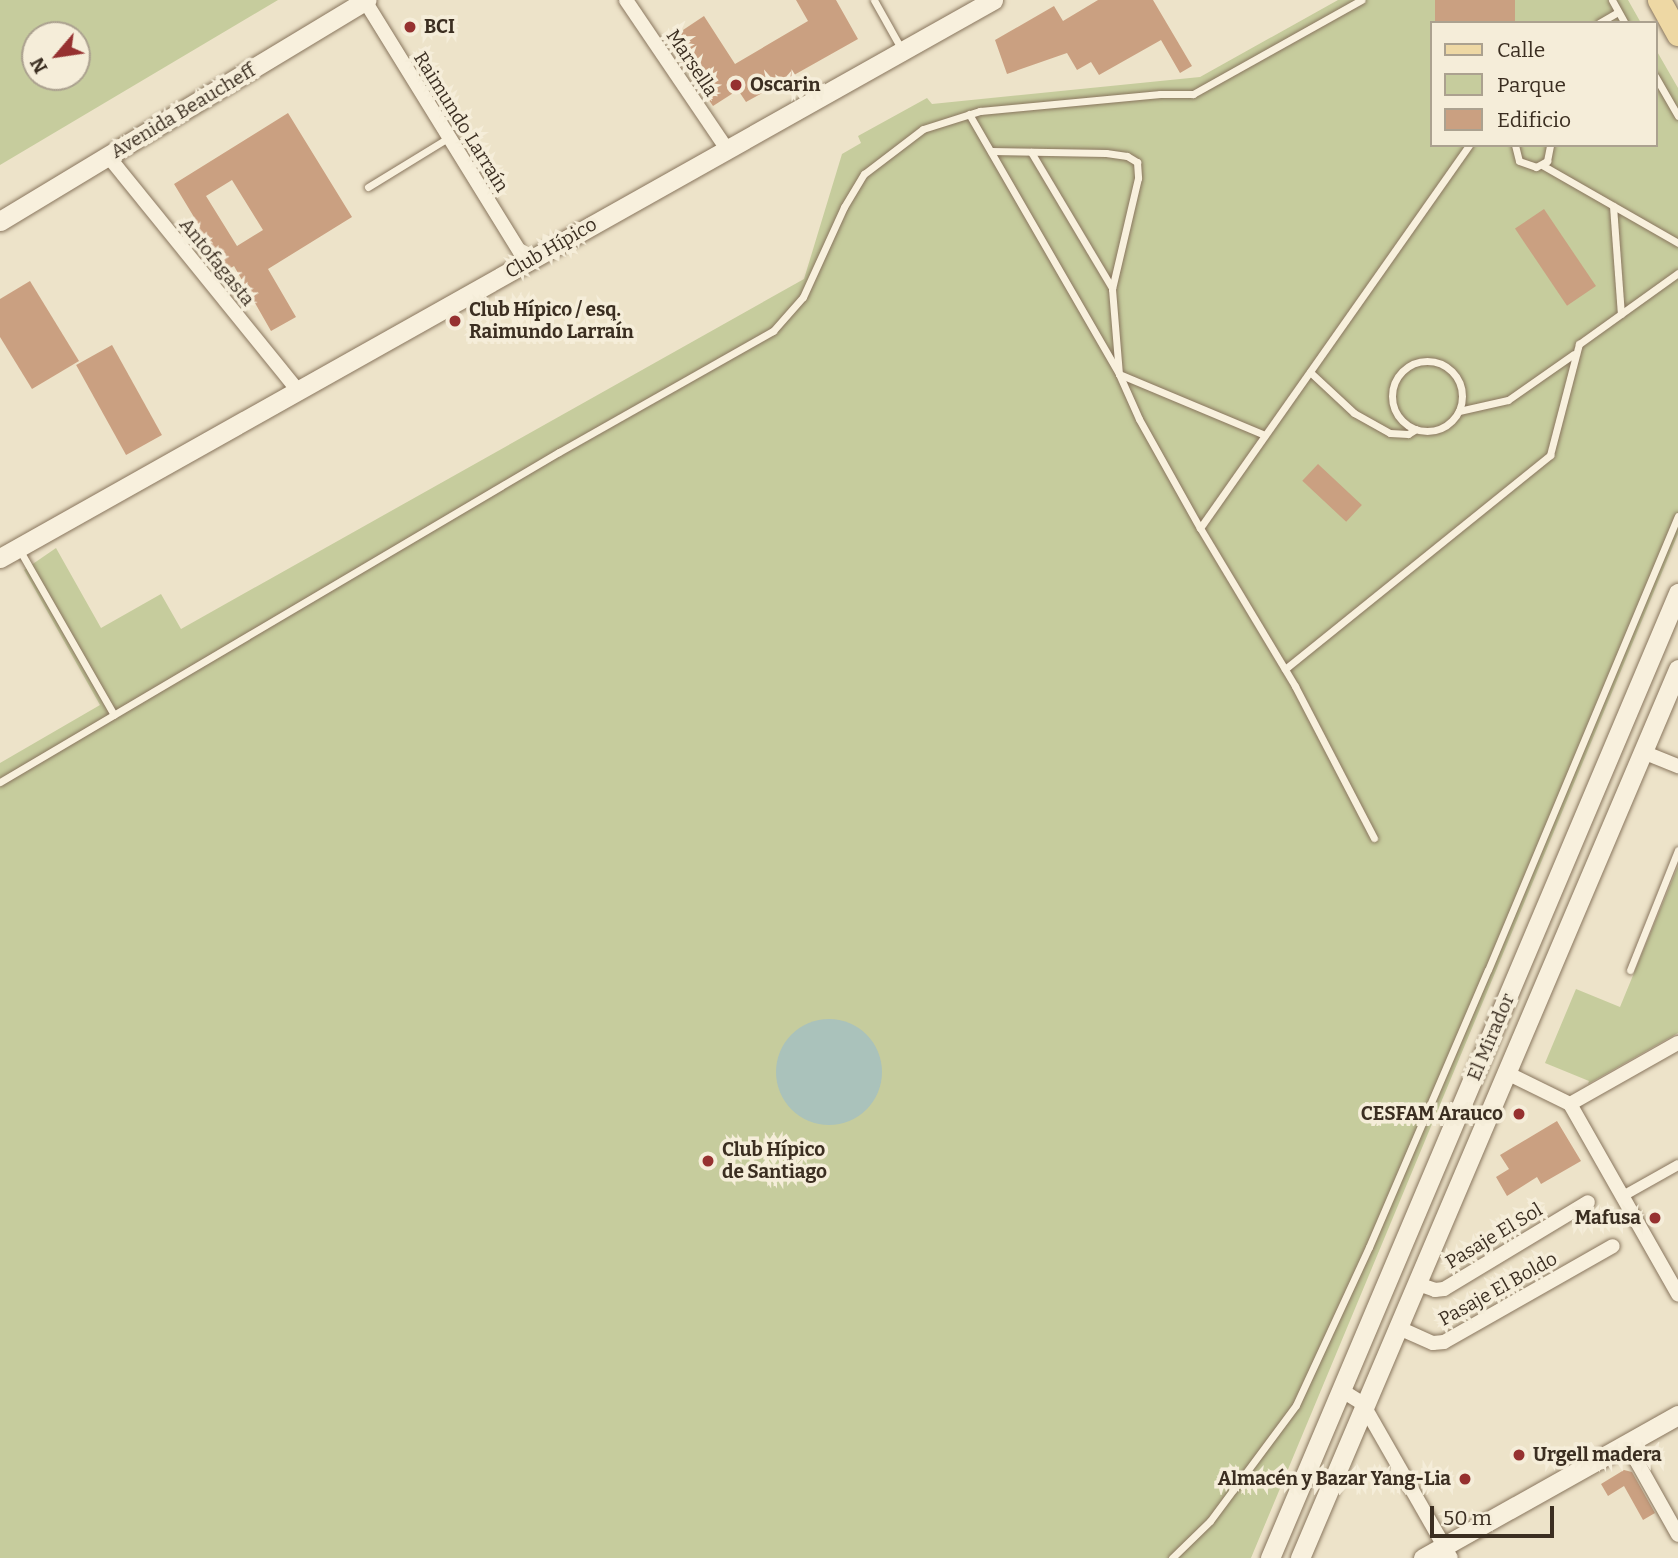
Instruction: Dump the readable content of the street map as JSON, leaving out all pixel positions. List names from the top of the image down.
{
  "streets": {
    "main road": ["Avenida Beaucheff", "Club Hípico", "El Mirador"],
    "street": [
      "Marsella",
      "Raimundo Larraín",
      "Antofagasta",
      "Pasaje El Sol",
      "Pasaje El Boldo"
    ]
  },
  "crossings": [
    ["Marsella", "Club Hípico"],
    ["Avenida Beaucheff", "Raimundo Larraín"],
    ["Avenida Beaucheff", "Antofagasta"],
    ["Raimundo Larraín", "Club Hípico"],
    ["Club Hípico", "Antofagasta"],
    ["El Mirador", "Pasaje El Sol"],
    ["El Mirador", "Pasaje El Boldo"]
  ],
  "places": [
    "BCI",
    "Oscarin",
    "Club Hípico / esq. Raimundo Larraín",
    "CESFAM Arauco",
    "Club Hípico de Santiago",
    "Mafusa",
    "Urgell madera",
    "Almacén y Bazar Yang-Lia"
  ],
  "legend": ["Calle", "Parque", "Edificio"],
  "scale_bar": "50 m",
  "north": "bottom left"
}
